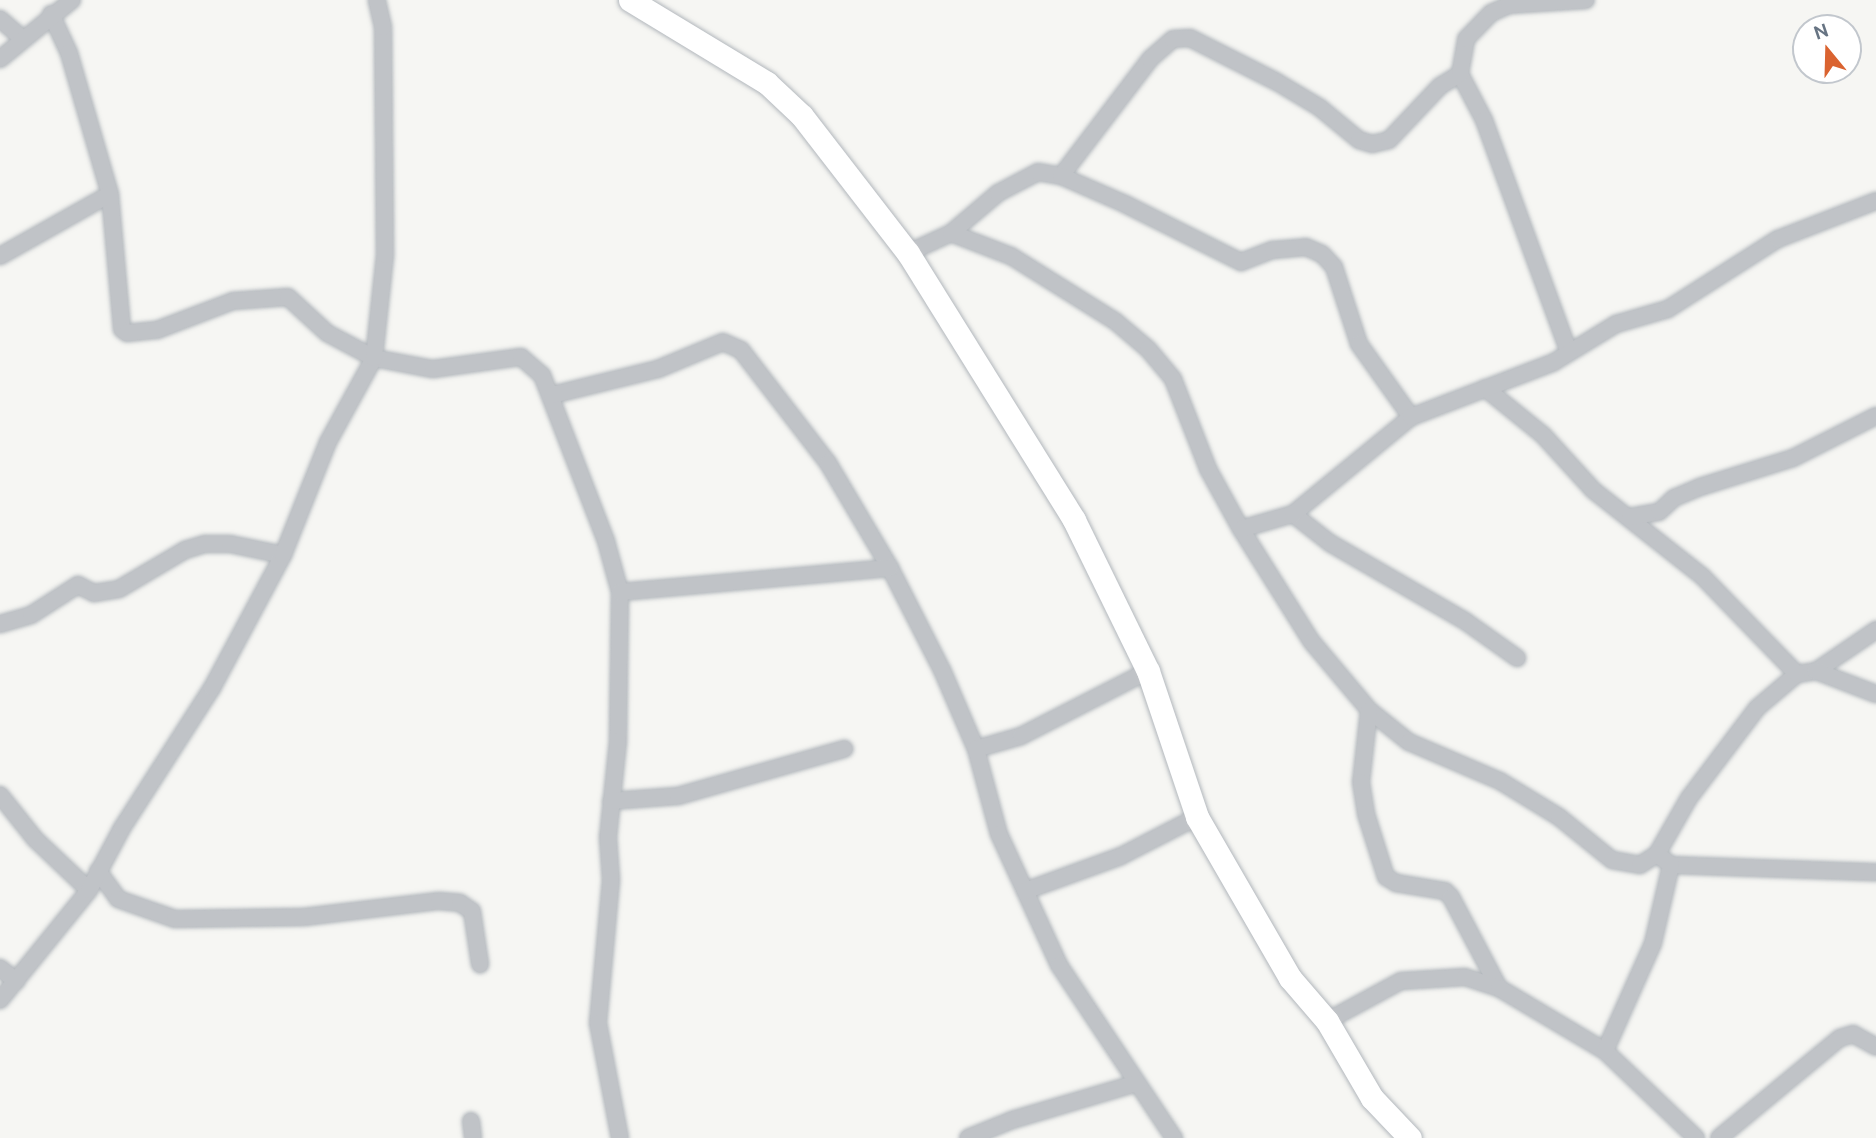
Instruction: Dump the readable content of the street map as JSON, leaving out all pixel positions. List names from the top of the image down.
{
  "north": "top"
}
